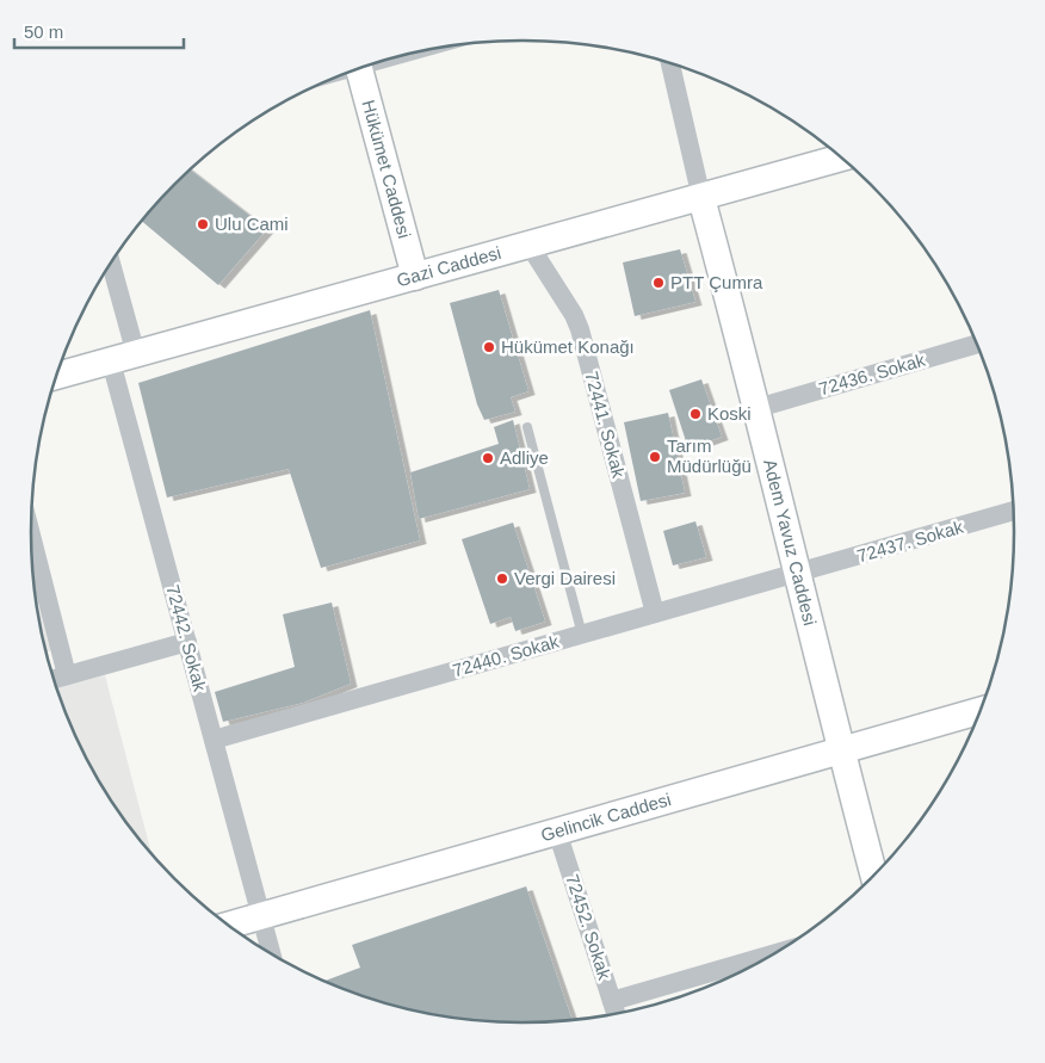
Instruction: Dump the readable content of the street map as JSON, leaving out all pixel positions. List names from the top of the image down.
{
  "streets": {
    "street": [
      "Hükümet Caddesi",
      "Gazi Caddesi",
      "72436. Sokak",
      "72441. Sokak",
      "Adem Yavuz Caddesi",
      "72437. Sokak",
      "72442. Sokak",
      "72440. Sokak",
      "Gelincik Caddesi",
      "72452. Sokak"
    ]
  },
  "crossings": [
    ["Hükümet Caddesi", "Gazi Caddesi"],
    ["Gazi Caddesi", "72441. Sokak"],
    ["Gazi Caddesi", "Adem Yavuz Caddesi"],
    ["Gazi Caddesi", "72442. Sokak"],
    ["72436. Sokak", "Adem Yavuz Caddesi"],
    ["72441. Sokak", "72440. Sokak"],
    ["Adem Yavuz Caddesi", "72437. Sokak"],
    ["Adem Yavuz Caddesi", "72440. Sokak"],
    ["Adem Yavuz Caddesi", "Gelincik Caddesi"],
    ["72437. Sokak", "72440. Sokak"],
    ["72442. Sokak", "72440. Sokak"],
    ["72442. Sokak", "Gelincik Caddesi"],
    ["Gelincik Caddesi", "72452. Sokak"]
  ],
  "places": [
    "Ulu Cami",
    "PTT Çumra",
    "Hükümet Konağı",
    "Koski",
    "Tarım Müdürlüğü",
    "Adliye",
    "Vergi Dairesi"
  ],
  "scale_bar": "50 m"
}
